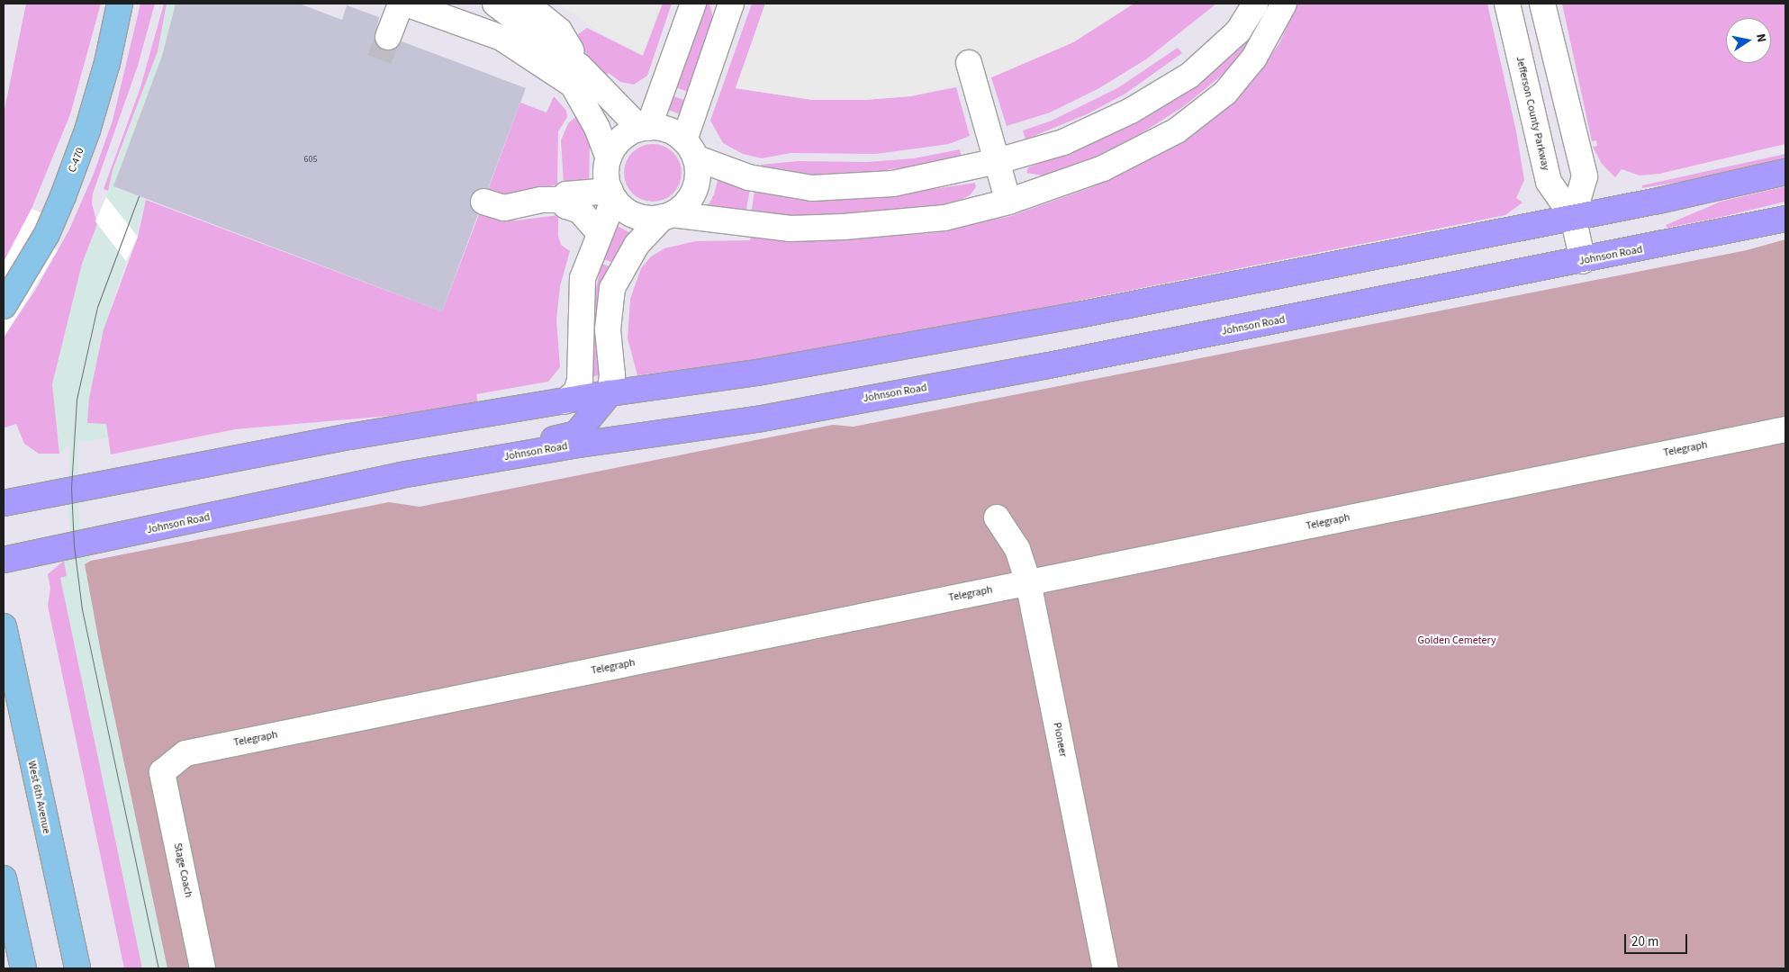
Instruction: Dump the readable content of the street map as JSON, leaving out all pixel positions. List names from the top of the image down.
{
  "streets": {
    "highway": ["C-470", "West 6th Avenue"],
    "main road": ["Johnson Road"],
    "street": [
      "Jefferson County Parkway",
      "Telegraph",
      "Pioneer",
      "Stage Coach"
    ]
  },
  "crossings": [
    ["Jefferson County Parkway", "Johnson Road"],
    ["Telegraph", "Pioneer"],
    ["Telegraph", "Stage Coach"]
  ],
  "parks": ["Golden Cemetery"],
  "house_numbers": ["605"],
  "scale_bar": "20 m",
  "north": "right"
}
